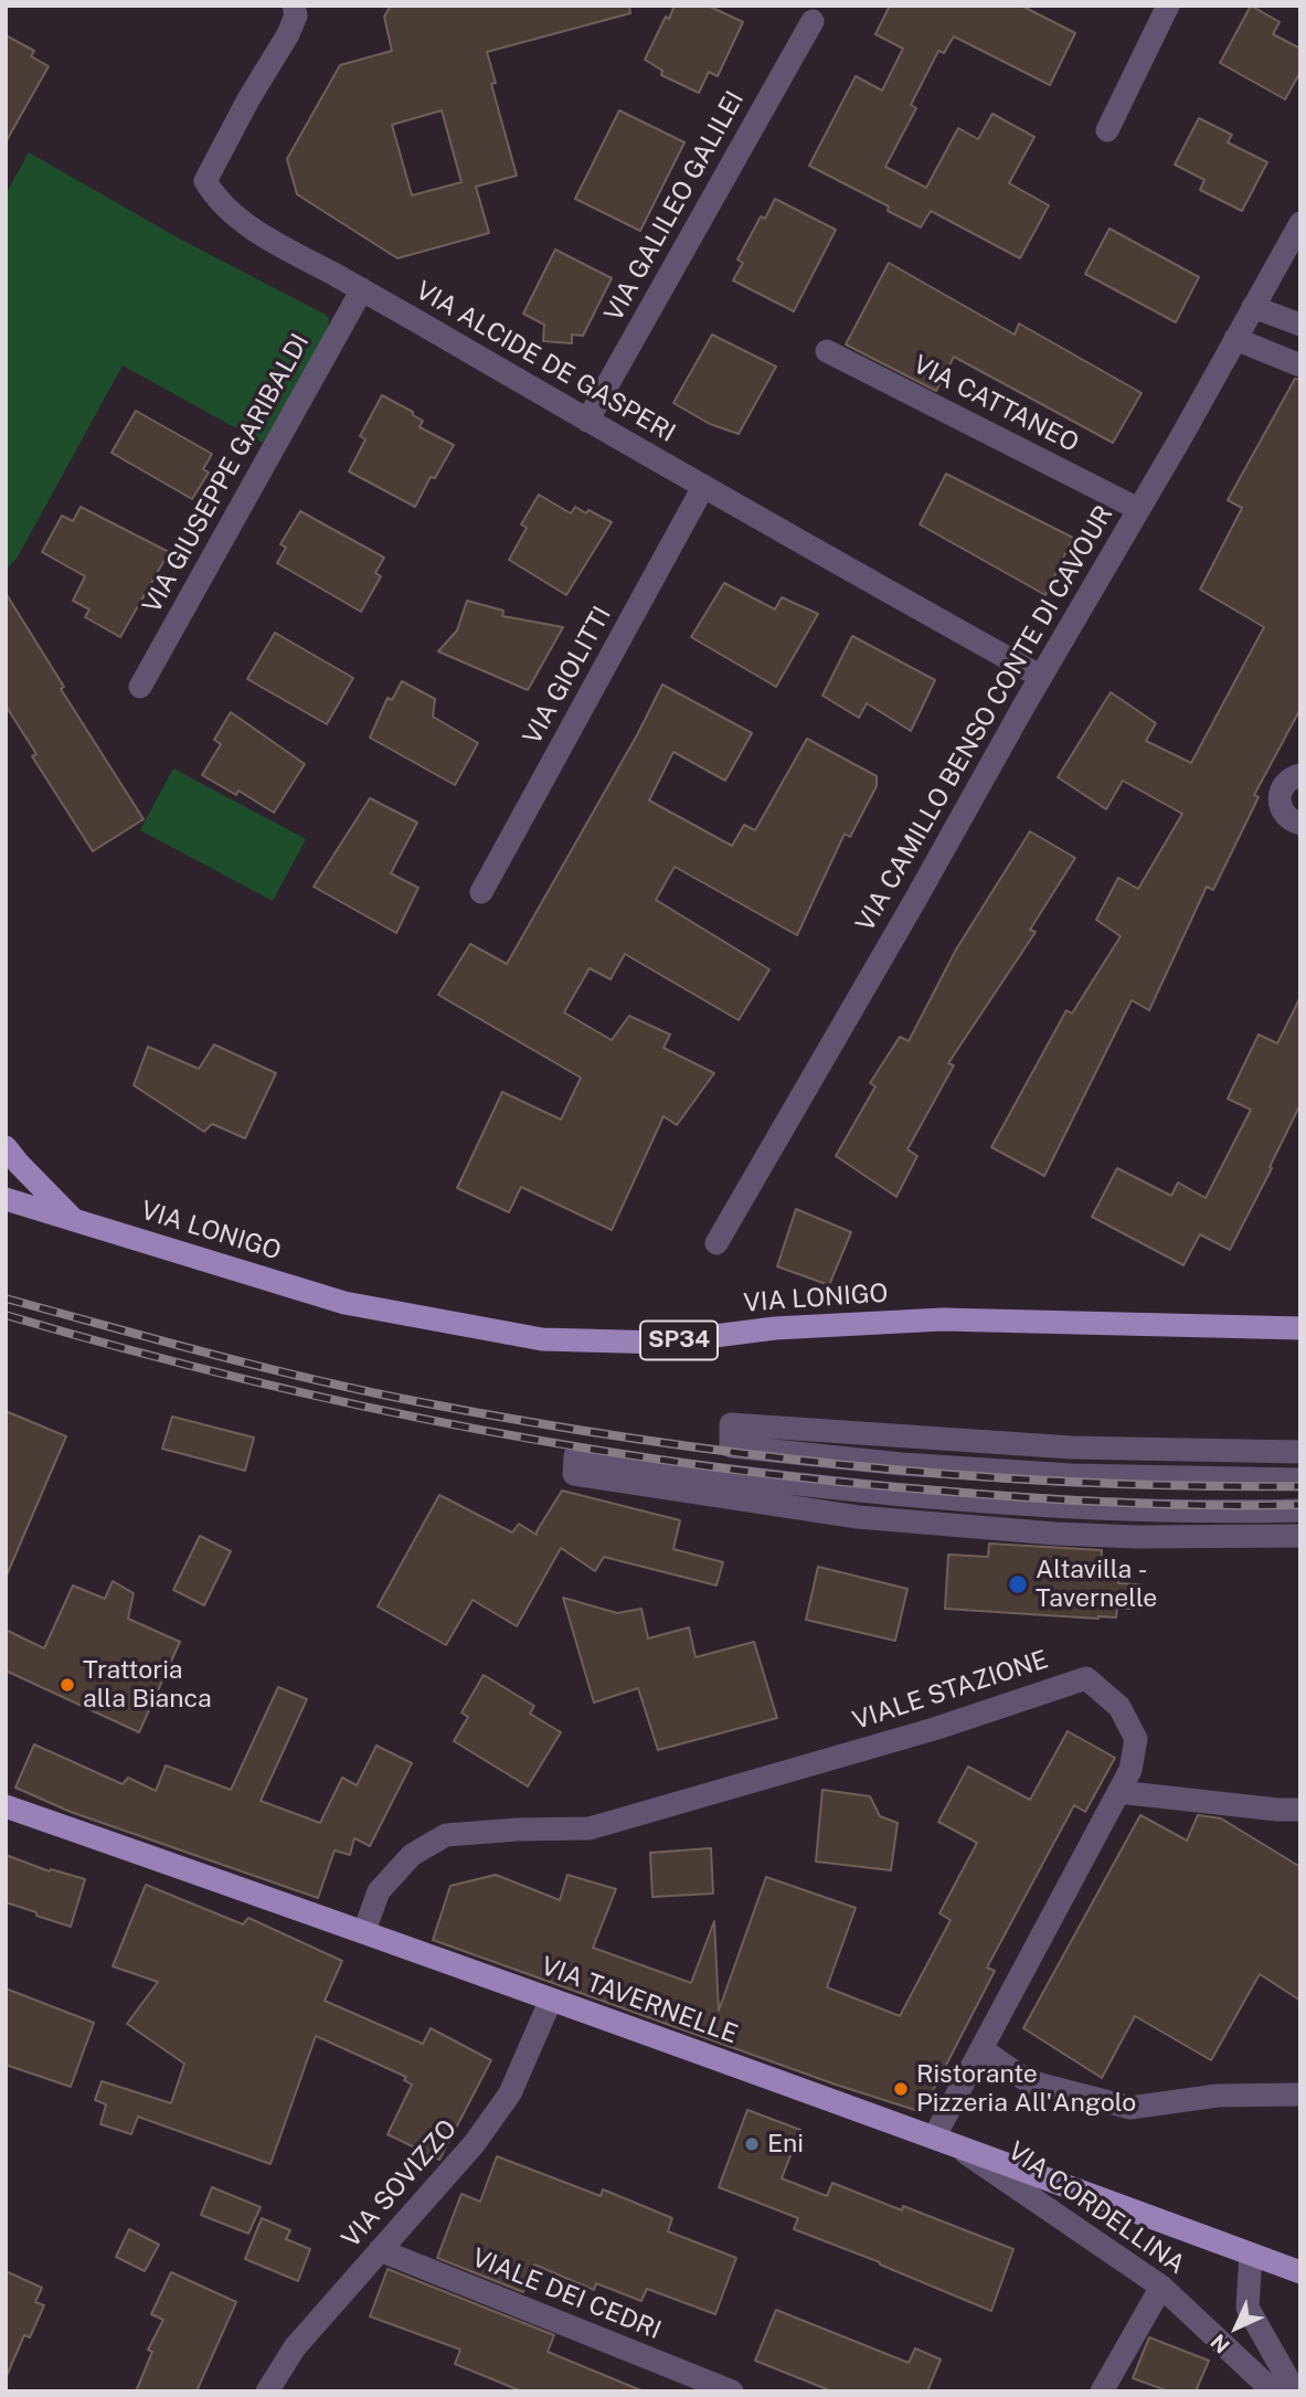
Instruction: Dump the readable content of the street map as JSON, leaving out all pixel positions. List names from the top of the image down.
{
  "streets": {
    "main road": ["VIA LONIGO", "SP34", "VIA TAVERNELLE"],
    "street": [
      "VIA GALILEO GALILEI",
      "VIA ALCIDE DE GASPERI",
      "VIA CATTANEO",
      "VIA GIUSEPPE GARIBALDI",
      "VIA GIOLITTI",
      "VIA CAMILLO BENSO CONTE DI CAVOUR",
      "VIALE STAZIONE",
      "VIA SOVIZZO",
      "VIA CORDELLINA",
      "VIALE DEI CEDRI"
    ]
  },
  "crossings": [
    ["VIA GALILEO GALILEI", "VIA ALCIDE DE GASPERI"],
    ["VIA ALCIDE DE GASPERI", "VIA GIUSEPPE GARIBALDI"],
    ["VIA ALCIDE DE GASPERI", "VIA GIOLITTI"],
    ["VIA ALCIDE DE GASPERI", "VIA CAMILLO BENSO CONTE DI CAVOUR"],
    ["VIA CATTANEO", "VIA CAMILLO BENSO CONTE DI CAVOUR"],
    ["VIALE STAZIONE", "VIA TAVERNELLE"],
    ["VIALE STAZIONE", "VIA CORDELLINA"],
    ["VIA TAVERNELLE", "VIA SOVIZZO"],
    ["VIA TAVERNELLE", "VIA CORDELLINA"],
    ["VIA SOVIZZO", "VIALE DEI CEDRI"]
  ],
  "places": [
    "Altavilla - Tavernelle",
    "Trattoria alla Bianca",
    "Ristorante Pizzeria All'Angolo",
    "Eni"
  ],
  "north": "bottom left"
}
